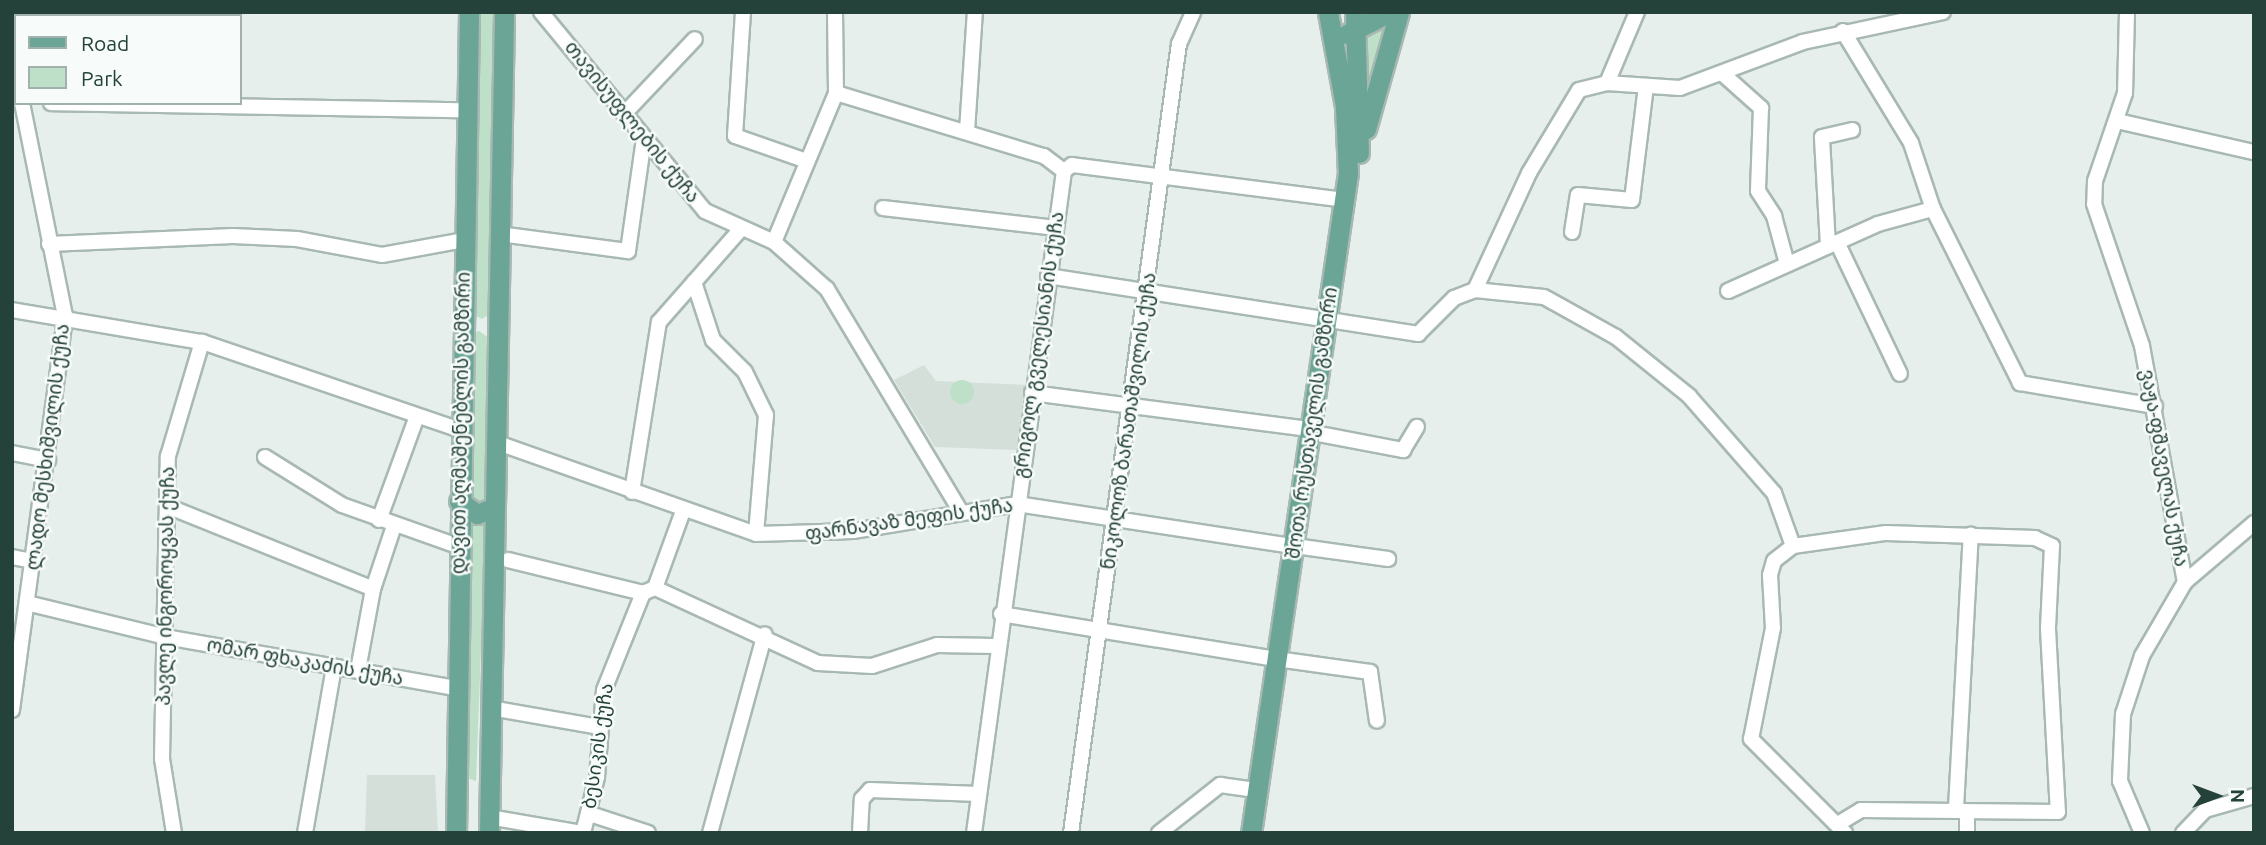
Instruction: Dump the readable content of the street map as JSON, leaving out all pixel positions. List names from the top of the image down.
{
  "streets": {
    "main road": ["დავით აღმაშენებლის გამზირი", "შოთა რუსთაველის გამზირი"],
    "street": [
      "თავისუფლების ქუჩა",
      "გრიგოლ გველესიანის ქუჩა",
      "ნიკოლოზ ბარათაშვილის ქუჩა",
      "ლადო მესხიშვილის ქუჩა",
      "ვაჟა-ფშაველას ქუჩა",
      "ფარნავაზ მეფის ქუჩა",
      "პავლე ინგოროყვას ქუჩა",
      "ომარ ფხაკაძის ქუჩა",
      "ბესიკის ქუჩა"
    ]
  },
  "crossings": [
    ["თავისუფლების ქუჩა", "ფარნავაზ მეფის ქუჩა"],
    ["გრიგოლ გველესიანის ქუჩა", "ფარნავაზ მეფის ქუჩა"],
    ["ნიკოლოზ ბარათაშვილის ქუჩა", "ფარნავაზ მეფის ქუჩა"],
    ["დავით აღმაშენებლის გამზირი", "ფარნავაზ მეფის ქუჩა"],
    ["დავით აღმაშენებლის გამზირი", "ომარ ფხაკაძის ქუჩა"],
    ["შოთა რუსთაველის გამზირი", "ფარნავაზ მეფის ქუჩა"],
    ["ლადო მესხიშვილის ქუჩა", "ომარ ფხაკაძის ქუჩა"],
    ["ფარნავაზ მეფის ქუჩა", "ბესიკის ქუჩა"],
    ["პავლე ინგოროყვას ქუჩა", "ომარ ფხაკაძის ქუჩა"]
  ],
  "legend": ["Road", "Park"],
  "north": "right"
}
